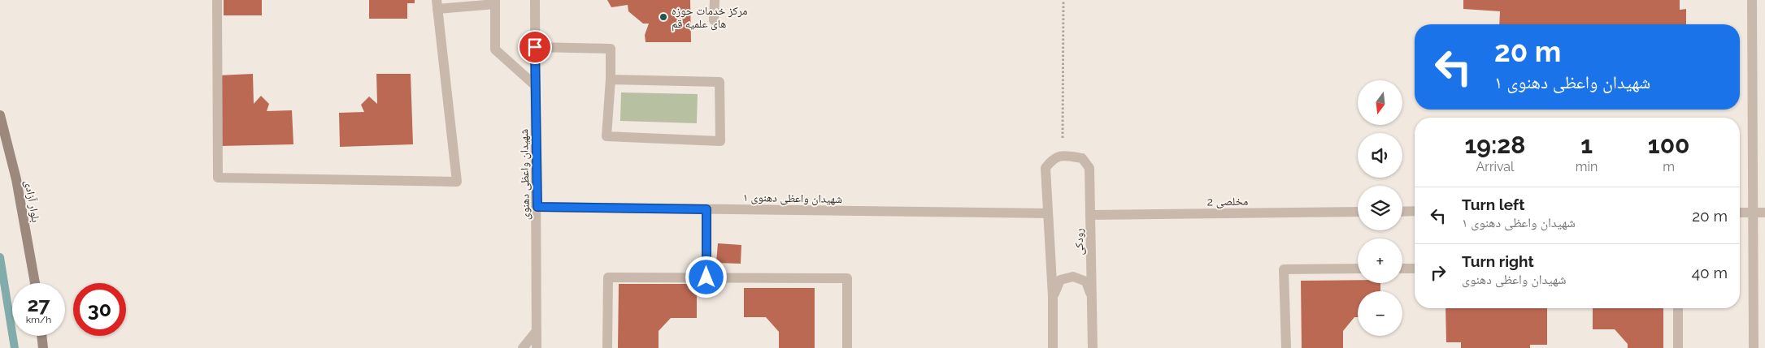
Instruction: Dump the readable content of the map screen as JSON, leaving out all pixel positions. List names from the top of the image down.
{
  "streets": {
    "main road": ["بلوار آزادی"],
    "street": [
      "شهیدان واعظی دهنوی",
      "شهیدان واعظی دهنوی ۱",
      "مخلصی 2",
      "رودکی"
    ]
  },
  "crossings": [
    ["شهیدان واعظی دهنوی", "شهیدان واعظی دهنوی ۱"],
    ["مخلصی 2", "رودکی"]
  ],
  "places": ["مرکز خدمات حوزه های علمیه قم"],
  "north": "bottom",
  "page": {
    "turn": ["20 m", "شهیدان واعظی دهنوی ۱"],
    "map_buttons": ["+", "−"],
    "eta": [
      "19:28",
      "Arrival",
      "1",
      "min",
      "100",
      "m"
    ],
    "list": [
      {
        "name": "Turn left",
        "note": "شهیدان واعظی دهنوی ۱",
        "value": "20 m"
      },
      {
        "name": "Turn right",
        "note": "شهیدان واعظی دهنوی",
        "value": "40 m"
      }
    ],
    "speed": "27 km/h",
    "limit": "30"
  }
}
